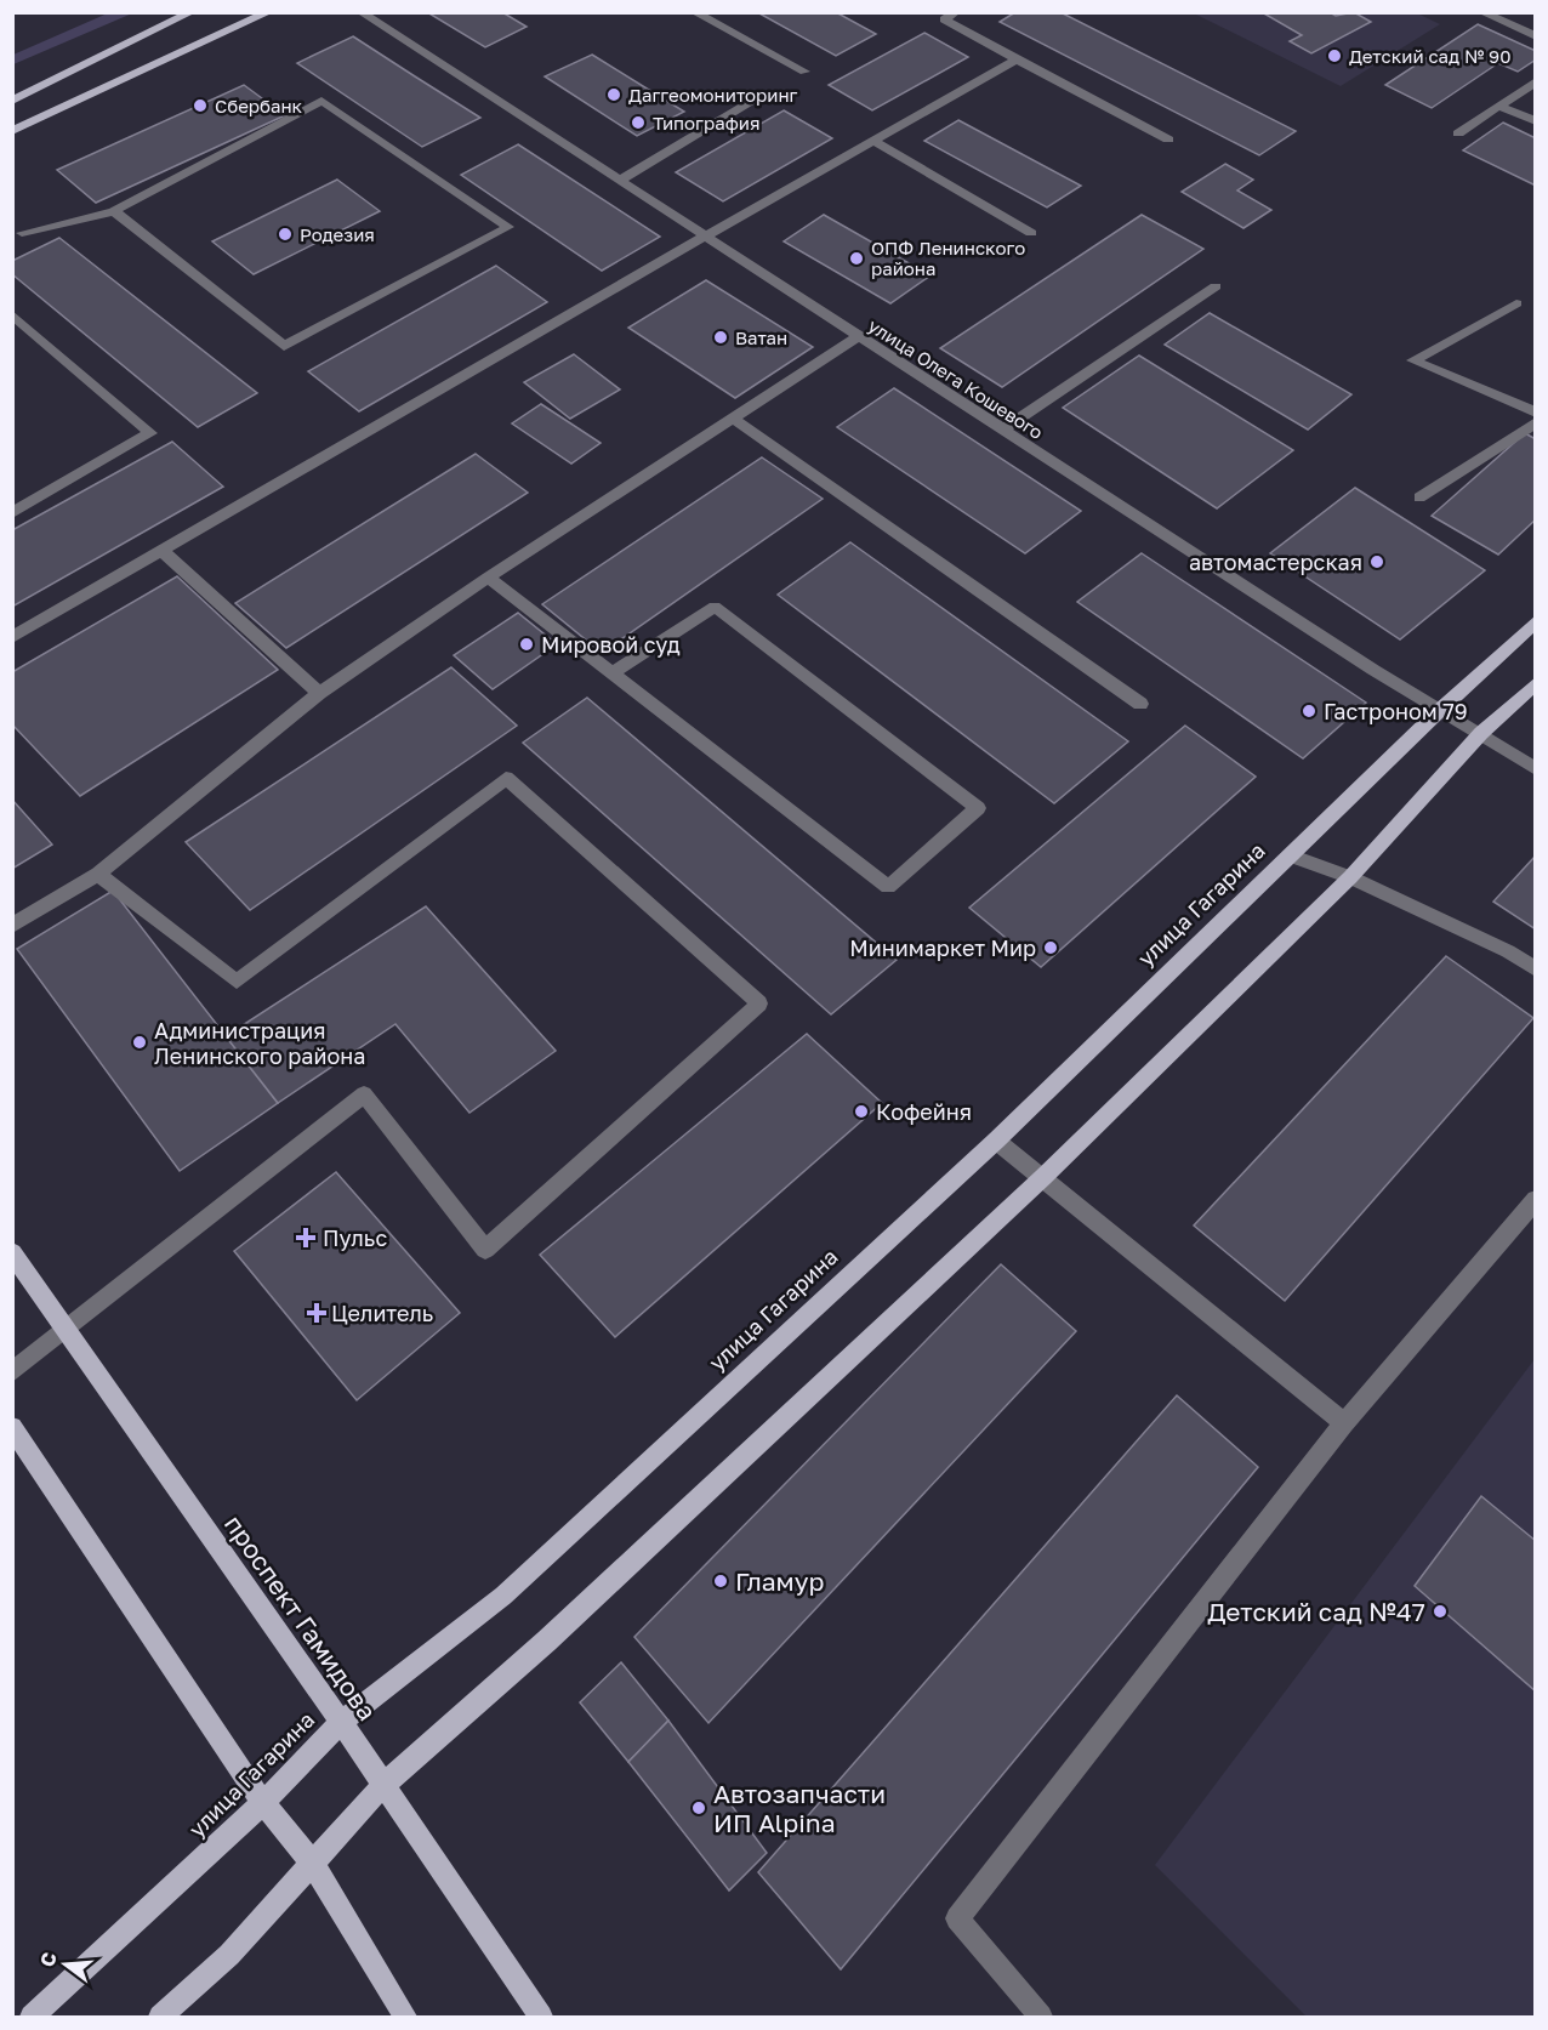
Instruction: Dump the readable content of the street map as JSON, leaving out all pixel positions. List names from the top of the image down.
{
  "streets": {
    "main road": ["улица Гагарина", "проспект Гамидова"],
    "street": ["улица Олега Кошевого"]
  },
  "crossings": [
    ["улица Олега Кошевого", "улица Гагарина"],
    ["улица Гагарина", "проспект Гамидова"]
  ],
  "places": {
    "other": [
      "Детский сад № 90",
      "Даггеомониторинг",
      "Сбербанк",
      "Типография",
      "Родезия",
      "ОПФ Ленинского района",
      "Ватан",
      "автомастерская",
      "Мировой суд",
      "Гастроном 79",
      "Минимаркет Мир",
      "Администрация Ленинского района",
      "Кофейня",
      "Гламур",
      "Детский сад №47",
      "Автозапчасти ИП Alpina"
    ],
    "health": ["Пульс", "Целитель"]
  },
  "north": "left"
}
